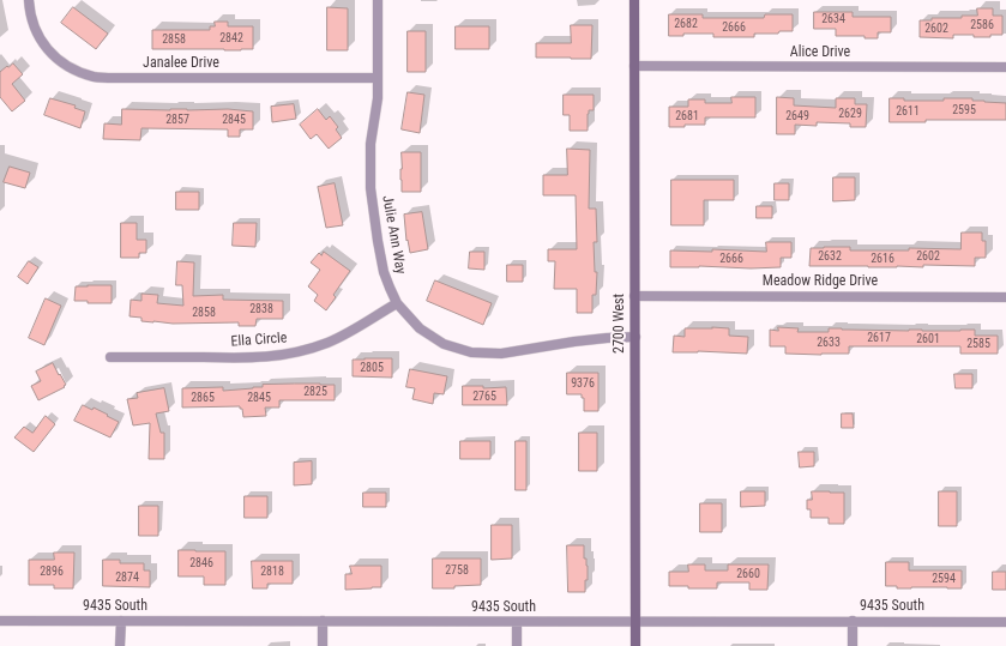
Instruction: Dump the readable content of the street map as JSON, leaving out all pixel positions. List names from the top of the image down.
{
  "streets": {
    "main road": ["2700 West"],
    "street": [
      "Alice Drive",
      "Janalee Drive",
      "Julie Ann Way",
      "Meadow Ridge Drive",
      "Ella Circle",
      "9435 South"
    ]
  },
  "crossings": [
    ["Alice Drive", "2700 West"],
    ["Janalee Drive", "Julie Ann Way"],
    ["Julie Ann Way", "2700 West"],
    ["Julie Ann Way", "Ella Circle"],
    ["Meadow Ridge Drive", "2700 West"],
    ["2700 West", "9435 South"]
  ],
  "house_numbers": [
    "2634",
    "2682",
    "2586",
    "2666",
    "2602",
    "2842",
    "2858",
    "2595",
    "2611",
    "2629",
    "2681",
    "2649",
    "2857",
    "2845",
    "2632",
    "2602",
    "2666",
    "2616",
    "2838",
    "2858",
    "2617",
    "2601",
    "2633",
    "2585",
    "2805",
    "9376",
    "2825",
    "2765",
    "2865",
    "2845",
    "2846",
    "2758",
    "2896",
    "2818",
    "2660",
    "2874",
    "2594"
  ]
}
